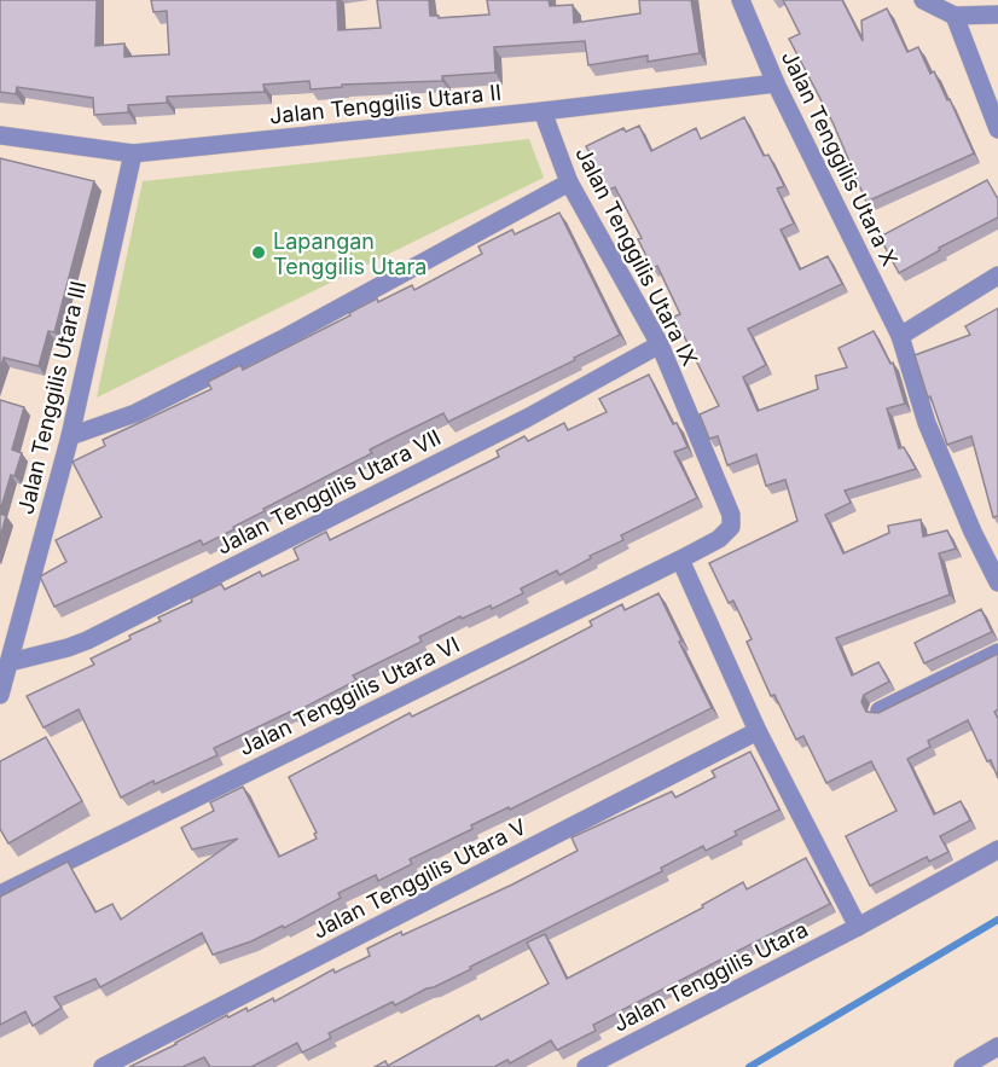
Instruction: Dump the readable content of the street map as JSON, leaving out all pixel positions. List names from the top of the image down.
{
  "streets": {
    "street": [
      "Jalan Tenggilis Utara II",
      "Jalan Tenggilis Utara X",
      "Jalan Tenggilis Utara IX",
      "Jalan Tenggilis Utara III",
      "Jalan Tenggilis Utara VII",
      "Jalan Tenggilis Utara VI",
      "Jalan Tenggilis Utara V",
      "Jalan Tenggilis Utara"
    ]
  },
  "crossings": [
    ["Jalan Tenggilis Utara II", "Jalan Tenggilis Utara X"],
    ["Jalan Tenggilis Utara II", "Jalan Tenggilis Utara IX"],
    ["Jalan Tenggilis Utara II", "Jalan Tenggilis Utara III"],
    ["Jalan Tenggilis Utara IX", "Jalan Tenggilis Utara VII"],
    ["Jalan Tenggilis Utara IX", "Jalan Tenggilis Utara VI"],
    ["Jalan Tenggilis Utara III", "Jalan Tenggilis Utara VII"]
  ],
  "places": ["Lapangan Tenggilis Utara"]
}
